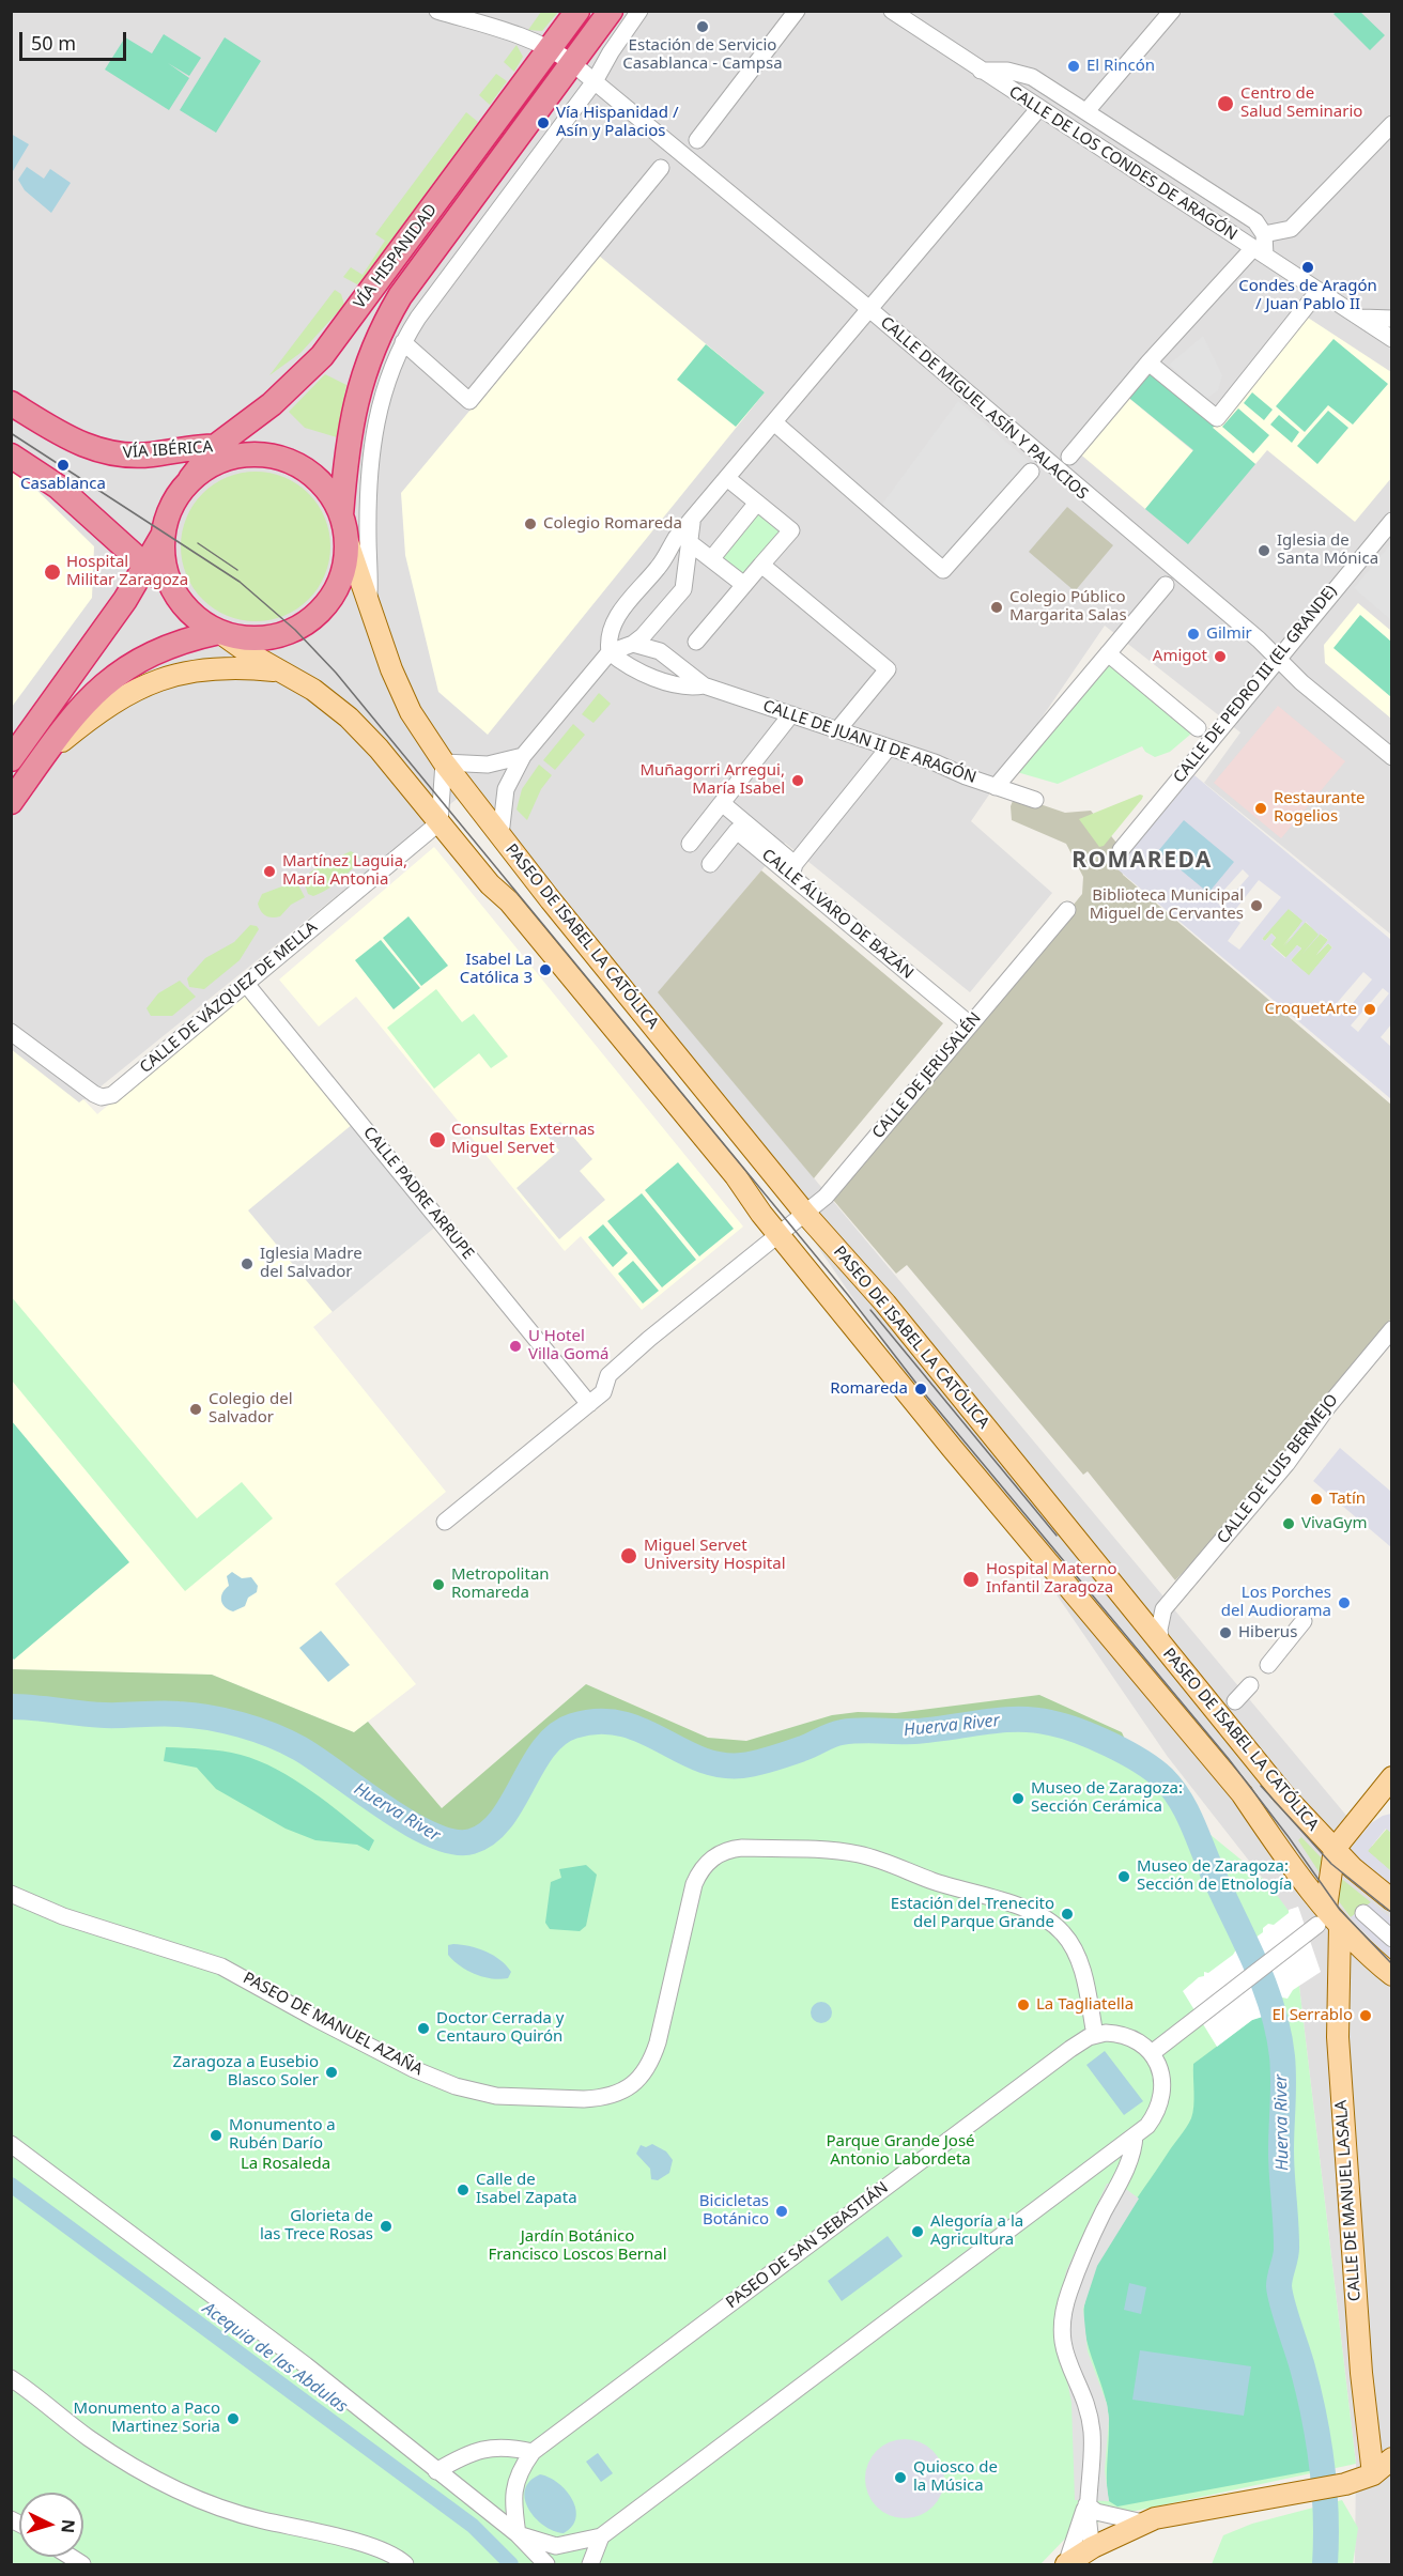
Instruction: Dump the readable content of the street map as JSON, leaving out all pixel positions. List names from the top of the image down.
{
  "streets": {
    "highway": ["VÍA HISPANIDAD", "VÍA IBÉRICA"],
    "main road": ["PASEO DE ISABEL LA CATÓLICA", "CALLE DE MANUEL LASALA"],
    "street": [
      "CALLE DE LOS CONDES DE ARAGÓN",
      "CALLE DE MIGUEL ASÍN Y PALACIOS",
      "CALLE DE PEDRO III (EL GRANDE)",
      "CALLE DE JUAN II DE ARAGÓN",
      "CALLE ÁLVARO DE BAZÁN",
      "CALLE DE VÁZQUEZ DE MELLA",
      "CALLE DE JERUSALÉN",
      "CALLE PADRE ARRUPE",
      "CALLE DE LUIS BERMEJO",
      "PASEO DE MANUEL AZAÑA",
      "PASEO DE SAN SEBASTIÁN"
    ]
  },
  "crossings": [
    ["VÍA HISPANIDAD", "CALLE DE MIGUEL ASÍN Y PALACIOS"],
    ["VÍA HISPANIDAD", "VÍA IBÉRICA"],
    ["VÍA HISPANIDAD", "PASEO DE ISABEL LA CATÓLICA"],
    ["CALLE DE MIGUEL ASÍN Y PALACIOS", "CALLE DE PEDRO III (EL GRANDE)"],
    ["VÍA IBÉRICA", "PASEO DE ISABEL LA CATÓLICA"],
    ["CALLE ÁLVARO DE BAZÁN", "CALLE DE JERUSALÉN"],
    ["PASEO DE ISABEL LA CATÓLICA", "CALLE DE VÁZQUEZ DE MELLA"],
    ["PASEO DE ISABEL LA CATÓLICA", "CALLE DE JERUSALÉN"],
    ["PASEO DE ISABEL LA CATÓLICA", "CALLE DE MANUEL LASALA"],
    ["CALLE DE VÁZQUEZ DE MELLA", "CALLE PADRE ARRUPE"],
    ["CALLE DE JERUSALÉN", "CALLE PADRE ARRUPE"],
    ["PASEO DE MANUEL AZAÑA", "PASEO DE SAN SEBASTIÁN"]
  ],
  "districts": ["ROMAREDA"],
  "water": ["Huerva River", "Acequia de las Abdulas"],
  "parks": ["Parque Grande José Antonio Labordeta", "La Rosaleda", "Jardín Botánico Francisco Loscos Bernal"],
  "places": [
    "Estación de Servicio Casablanca - Campsa",
    "El Rincón",
    "Centro de Salud Seminario",
    "Vía Hispanidad / Asín y Palacios",
    "Condes de Aragón / Juan Pablo II",
    "Casablanca",
    "Colegio Romareda",
    "Iglesia de Santa Mónica",
    "Hospital Militar Zaragoza",
    "Colegio Público Margarita Salas",
    "Gilmir",
    "Amigot",
    "Muñagorri Arregui, María Isabel",
    "Restaurante Rogelios",
    "Martínez Laguia, María Antonia",
    "Biblioteca Municipal Miguel de Cervantes",
    "Isabel La Católica 3",
    "CroquetArte",
    "Consultas Externas Miguel Servet",
    "Iglesia Madre del Salvador",
    "U Hotel Villa Gomá",
    "Romareda",
    "Colegio del Salvador",
    "Tatín",
    "VivaGym",
    "Miguel Servet University Hospital",
    "Hospital Materno Infantil Zaragoza",
    "Metropolitan Romareda",
    "Los Porches del Audiorama",
    "Hiberus",
    "Museo de Zaragoza: Sección Cerámica",
    "Museo de Zaragoza: Sección de Etnología",
    "Estación del Trenecito del Parque Grande",
    "La Tagliatella",
    "El Serrablo",
    "Doctor Cerrada y Centauro Quirón",
    "Zaragoza a Eusebio Blasco Soler",
    "Monumento a Rubén Darío",
    "Calle de Isabel Zapata",
    "Bicicletas Botánico",
    "Glorieta de las Trece Rosas",
    "Alegoría a la Agricultura",
    "Monumento a Paco Martinez Soria",
    "Quiosco de la Música"
  ],
  "scale_bar": "50 m",
  "north": "right"
}
